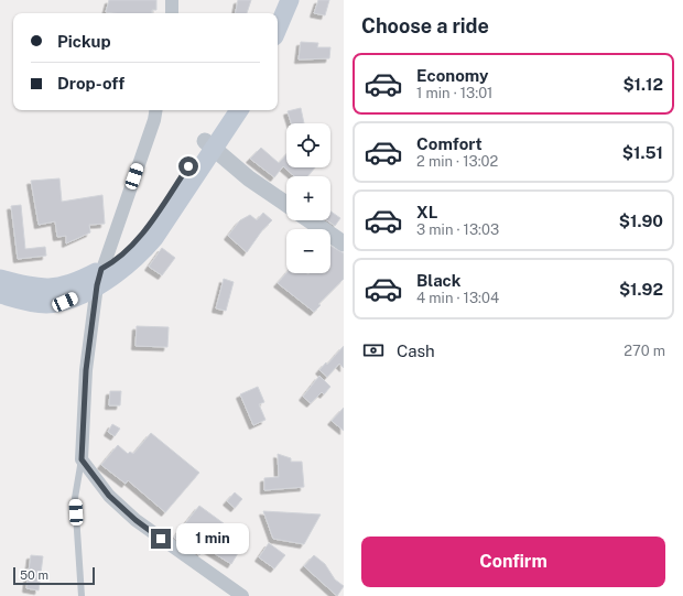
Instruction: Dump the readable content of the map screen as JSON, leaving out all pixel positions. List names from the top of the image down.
{
  "scale_bar": "50 m",
  "page": {
    "heading": "Choose a ride",
    "banner": ["Pickup", "Drop-off"],
    "list": [
      {
        "name": "Economy",
        "note": "1 min · 13:01",
        "value": "$1.12"
      },
      {
        "name": "Comfort",
        "note": "2 min · 13:02",
        "value": "$1.51"
      },
      {
        "name": "XL",
        "note": "3 min · 13:03",
        "value": "$1.90"
      },
      {
        "name": "Black",
        "note": "4 min · 13:04",
        "value": "$1.92"
      }
    ],
    "map_buttons": ["+", "−"],
    "pay": ["Cash", "270 m"],
    "bubble": "1 min",
    "buttons": "Confirm",
    "scale": "50 m"
  }
}
